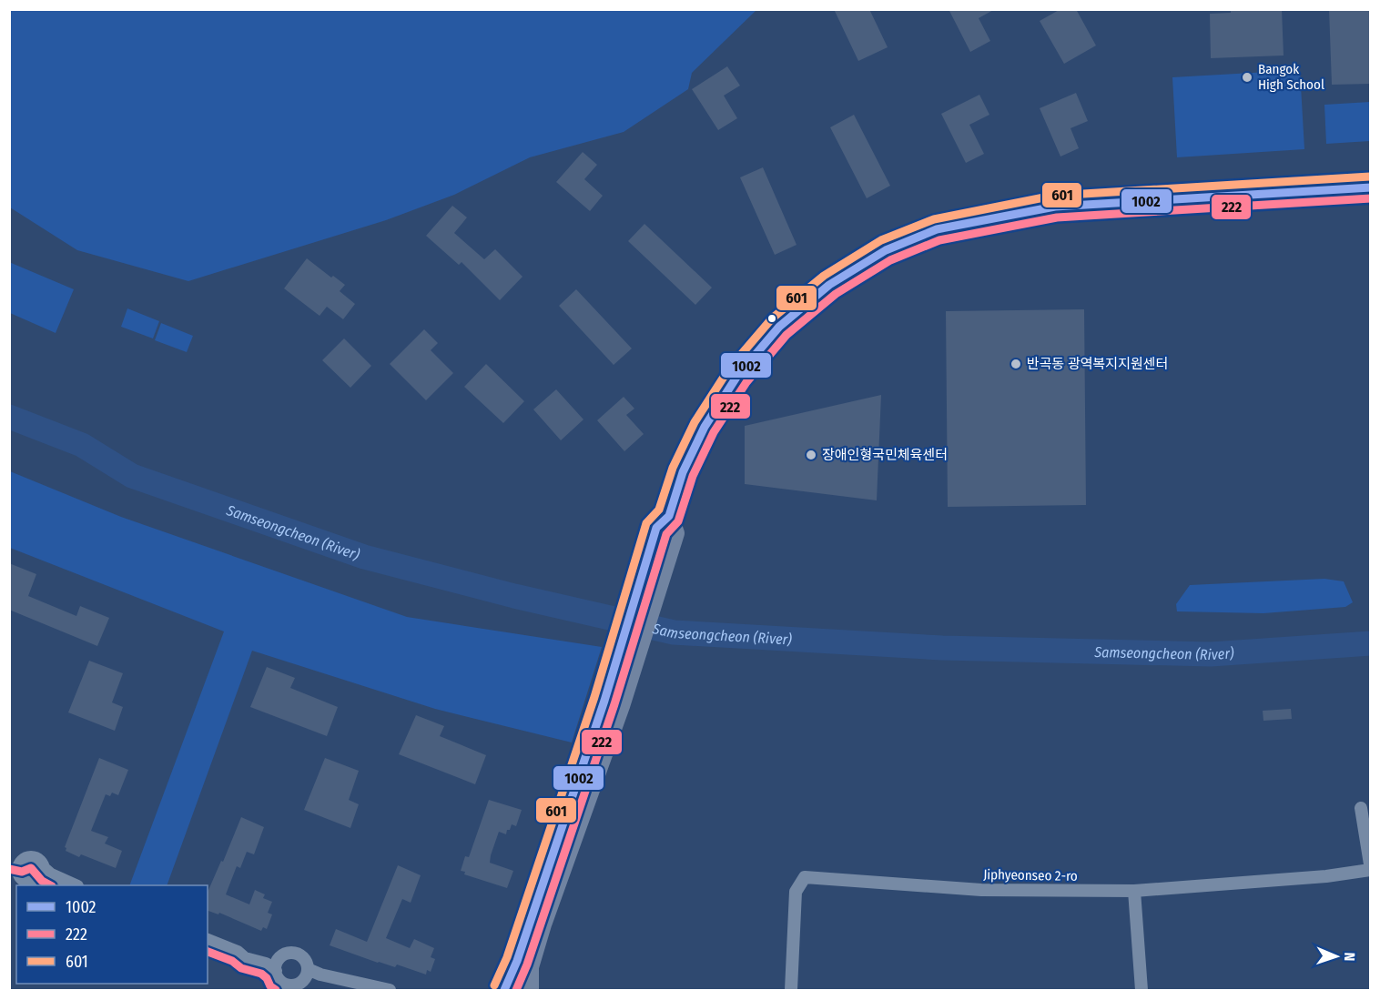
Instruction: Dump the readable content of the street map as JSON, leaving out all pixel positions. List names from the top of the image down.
{
  "streets": {
    "street": ["Jiphyeonseo 2-ro"]
  },
  "water": ["Samseongcheon (River)"],
  "places": ["Bangok High School", "반곡동 광역복지지원센터", "장애인형국민체육센터"],
  "lines": ["transit line 601", "transit line 1002", "transit line 222"],
  "legend": ["1002", "222", "601"],
  "north": "right"
}
